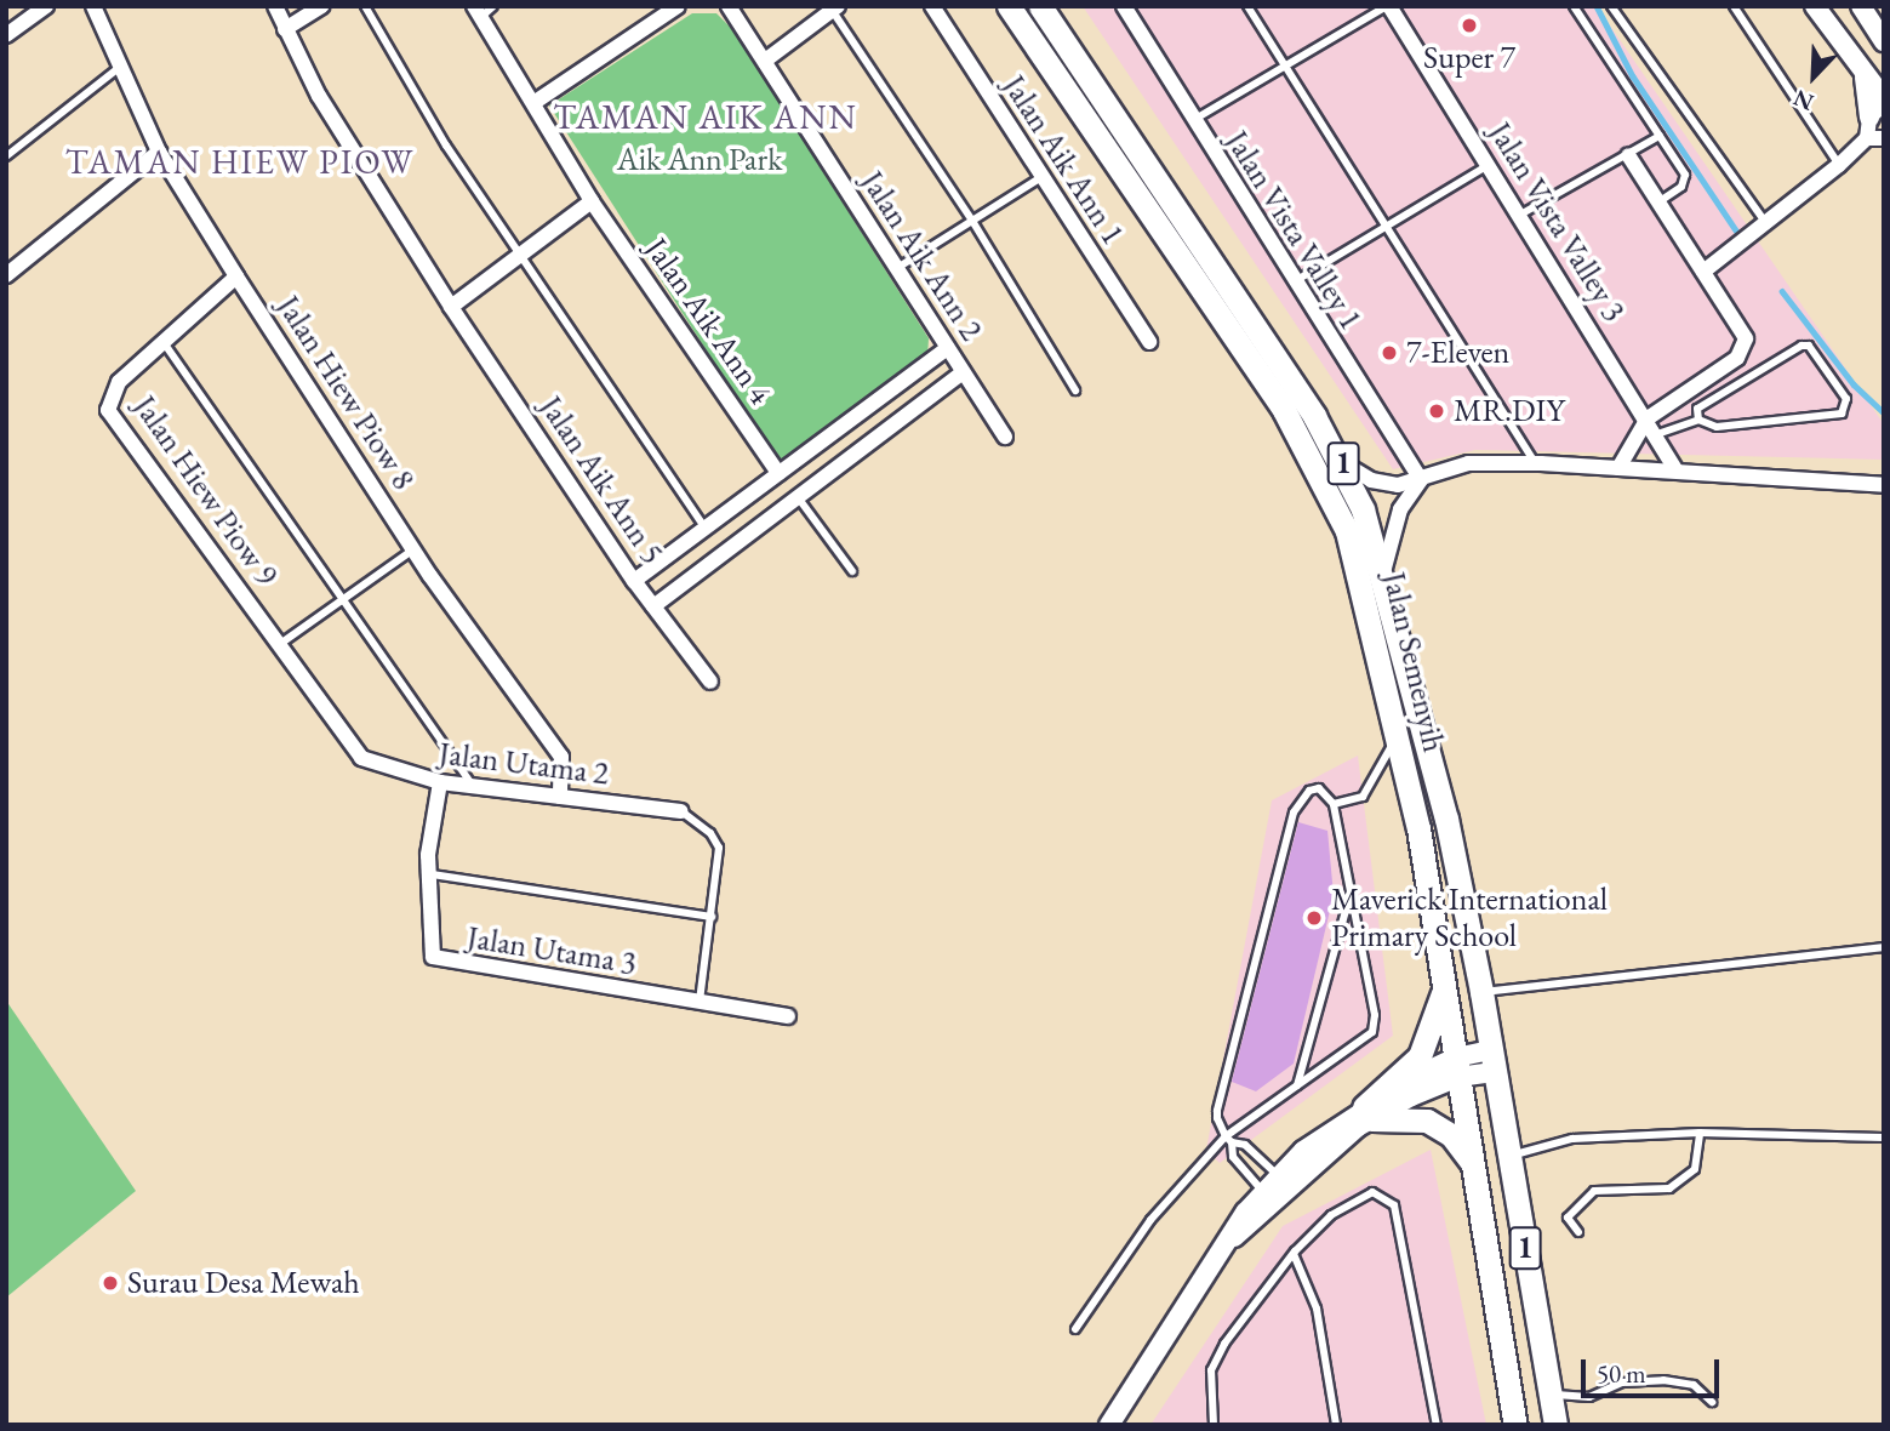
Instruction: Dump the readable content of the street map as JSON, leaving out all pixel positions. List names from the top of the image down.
{
  "streets": {
    "main road": ["1", "Jalan Semenyih"],
    "street": [
      "Jalan Aik Ann 1",
      "Jalan Vista Valley 3",
      "Jalan Vista Valley 1",
      "Jalan Aik Ann 2",
      "Jalan Aik Ann 4",
      "Jalan Hiew Piow 8",
      "Jalan Aik Ann 5",
      "Jalan Hiew Piow 9",
      "Jalan Utama 2",
      "Jalan Utama 3"
    ]
  },
  "crossings": [
    ["Jalan Hiew Piow 8", "Jalan Hiew Piow 9"],
    ["Jalan Hiew Piow 8", "Jalan Utama 2"],
    ["Jalan Hiew Piow 9", "Jalan Utama 2"],
    ["Jalan Utama 2", "Jalan Utama 3"]
  ],
  "districts": ["TAMAN AIK ANN", "TAMAN HIEW PIOW"],
  "parks": ["Aik Ann Park"],
  "places": [
    "Super 7",
    "7-Eleven",
    "MR.DIY",
    "Maverick International Primary School",
    "Surau Desa Mewah"
  ],
  "scale_bar": "50 m",
  "north": "bottom left"
}
